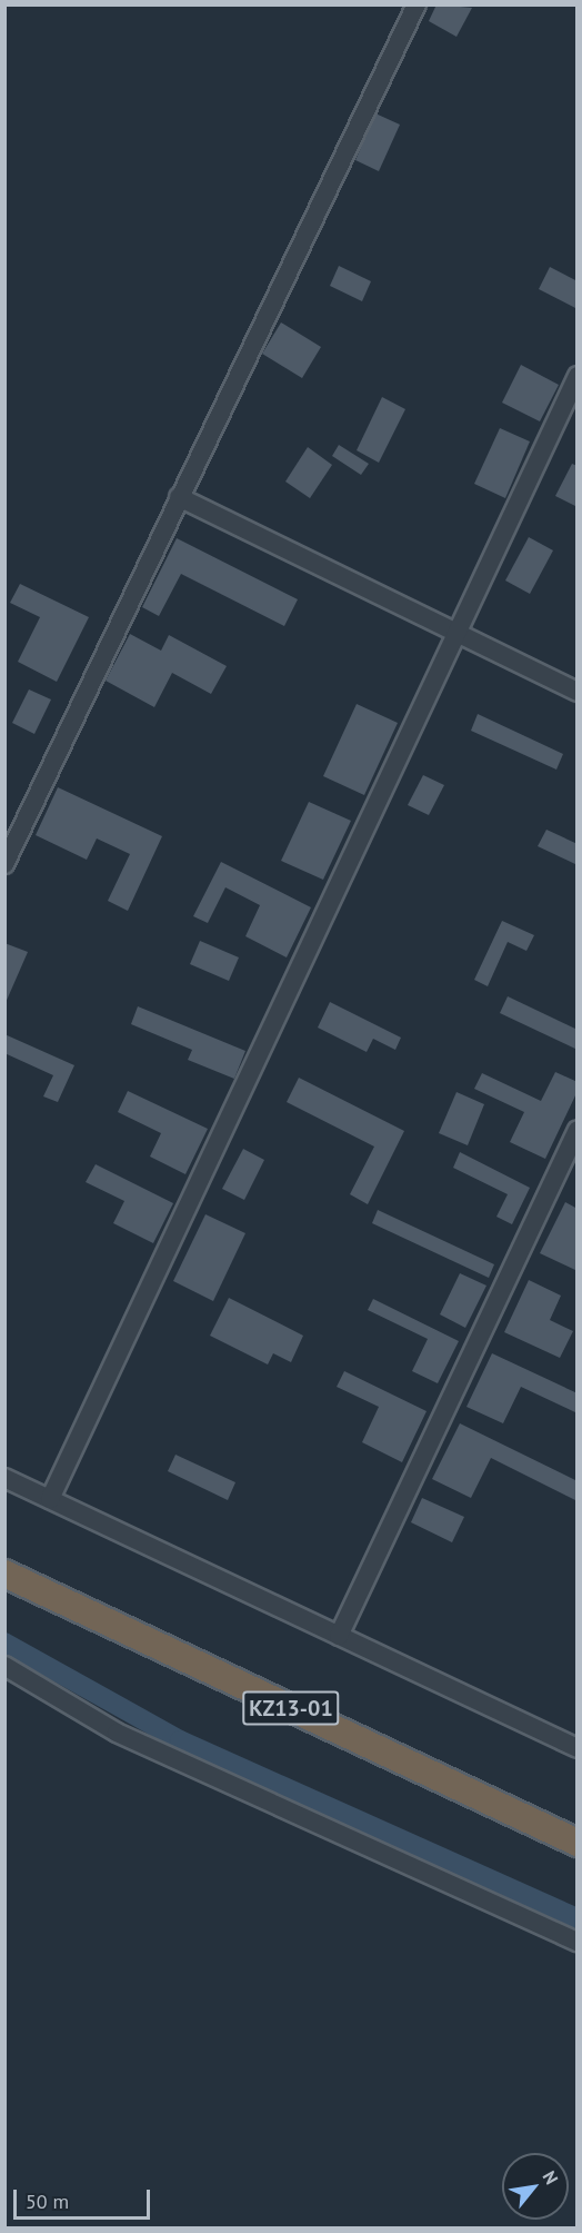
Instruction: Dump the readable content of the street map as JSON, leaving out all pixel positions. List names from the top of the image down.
{
  "streets": {
    "highway": ["KZ13-01"]
  },
  "scale_bar": "50 m",
  "north": "top right"
}
